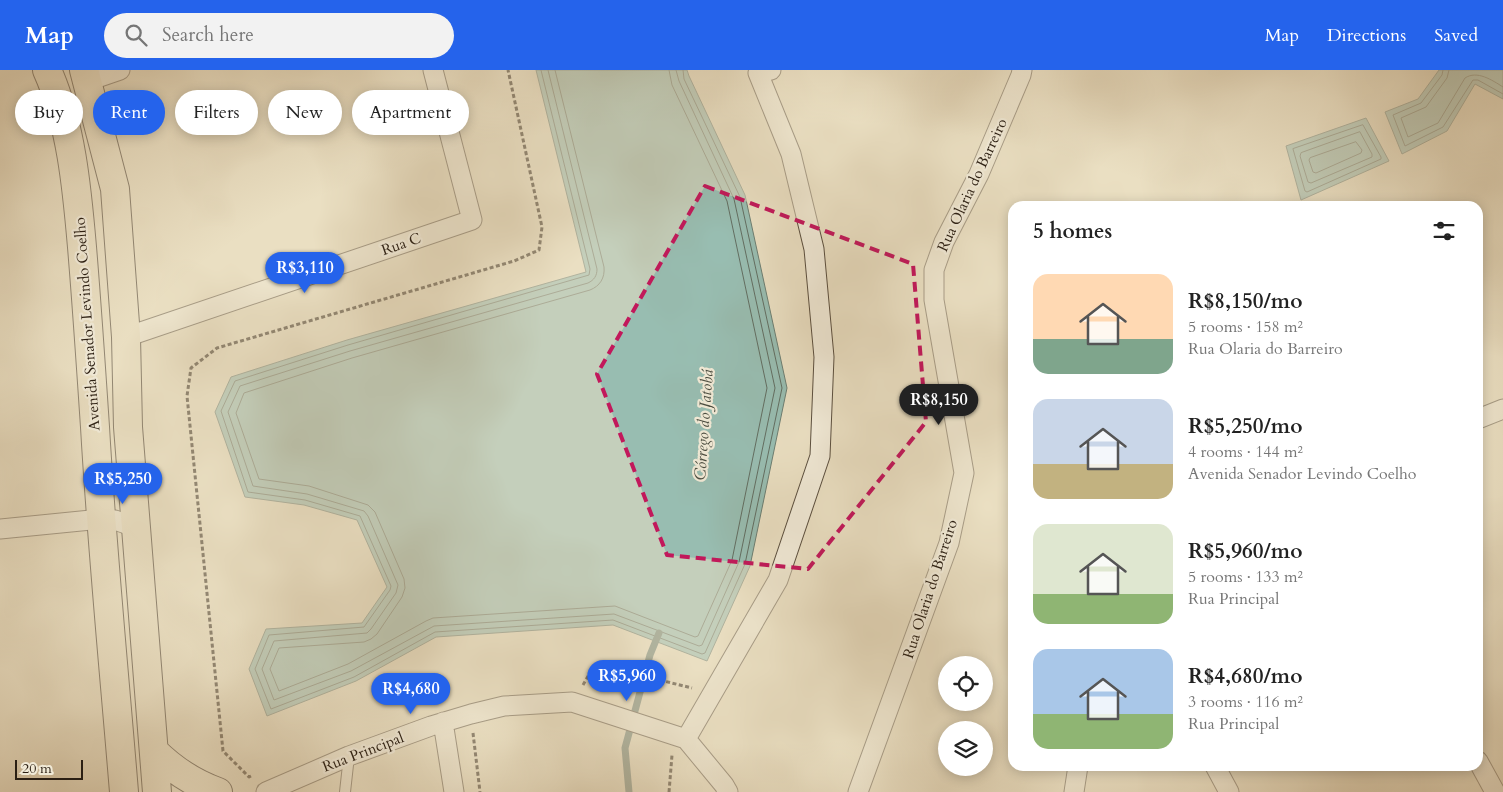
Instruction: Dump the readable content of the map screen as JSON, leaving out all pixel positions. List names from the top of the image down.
{
  "streets": {
    "main road": ["Avenida Senador Levindo Coelho"],
    "street": ["Rua Olaria do Barreiro", "Rua C", "Rua Principal"]
  },
  "water": ["Córrego do Jatobá"],
  "scale_bar": "20 m",
  "page": {
    "header": "Map",
    "search": "Search here",
    "nav": ["Map", "Directions", "Saved"],
    "chip": [
      "Buy",
      "Rent",
      "Filters",
      "New",
      "Apartment"
    ],
    "heading": "5 homes",
    "price": [
      "R$3,110",
      "R$8,150",
      "R$5,250",
      "R$5,960",
      "R$4,680"
    ],
    "list": [
      {
        "name": "R$8,150/mo",
        "note": "5 rooms · 158 m² · Rua Olaria do Barreiro"
      },
      {
        "name": "R$5,250/mo",
        "note": "4 rooms · 144 m² · Avenida Senador Levindo Coelho"
      },
      {
        "name": "R$5,960/mo",
        "note": "5 rooms · 133 m² · Rua Principal"
      },
      {
        "name": "R$4,680/mo",
        "note": "3 rooms · 116 m² · Rua Principal"
      }
    ],
    "scale": "20 m"
  }
}
